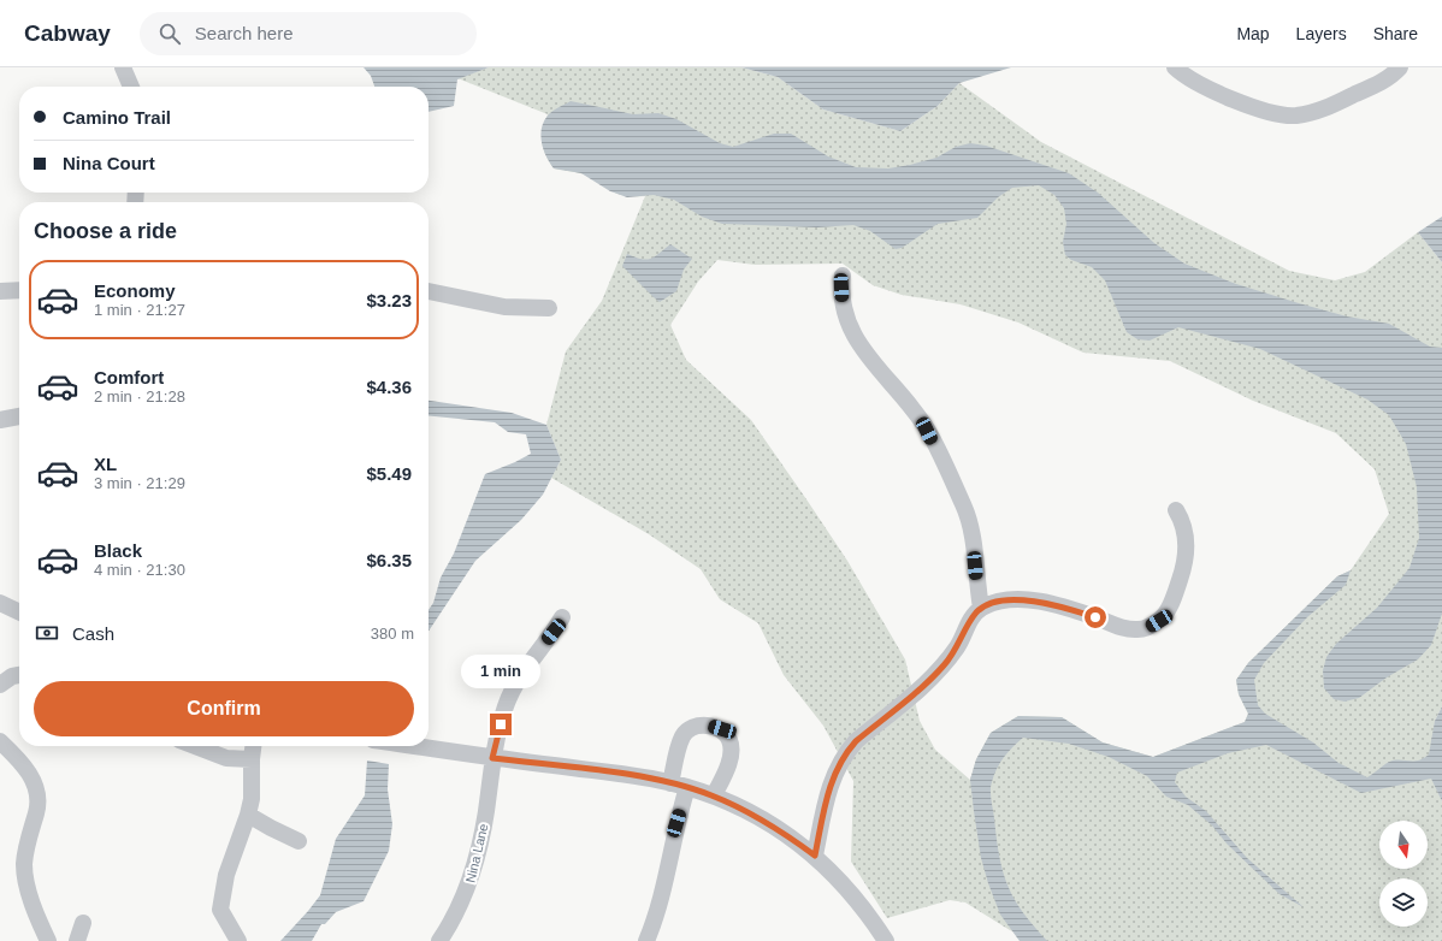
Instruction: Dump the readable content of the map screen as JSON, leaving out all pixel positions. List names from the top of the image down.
{
  "streets": {
    "street": ["Nina Lane"]
  },
  "north": "bottom",
  "page": {
    "header": "Cabway",
    "search": "Search here",
    "nav": ["Map", "Layers", "Share"],
    "banner": ["Camino Trail", "Nina Court"],
    "heading": "Choose a ride",
    "list": [
      {
        "name": "Economy",
        "note": "1 min · 21:27",
        "value": "$3.23"
      },
      {
        "name": "Comfort",
        "note": "2 min · 21:28",
        "value": "$4.36"
      },
      {
        "name": "XL",
        "note": "3 min · 21:29",
        "value": "$5.49"
      },
      {
        "name": "Black",
        "note": "4 min · 21:30",
        "value": "$6.35"
      }
    ],
    "pay": ["Cash", "380 m"],
    "bubble": "1 min",
    "buttons": "Confirm"
  }
}
